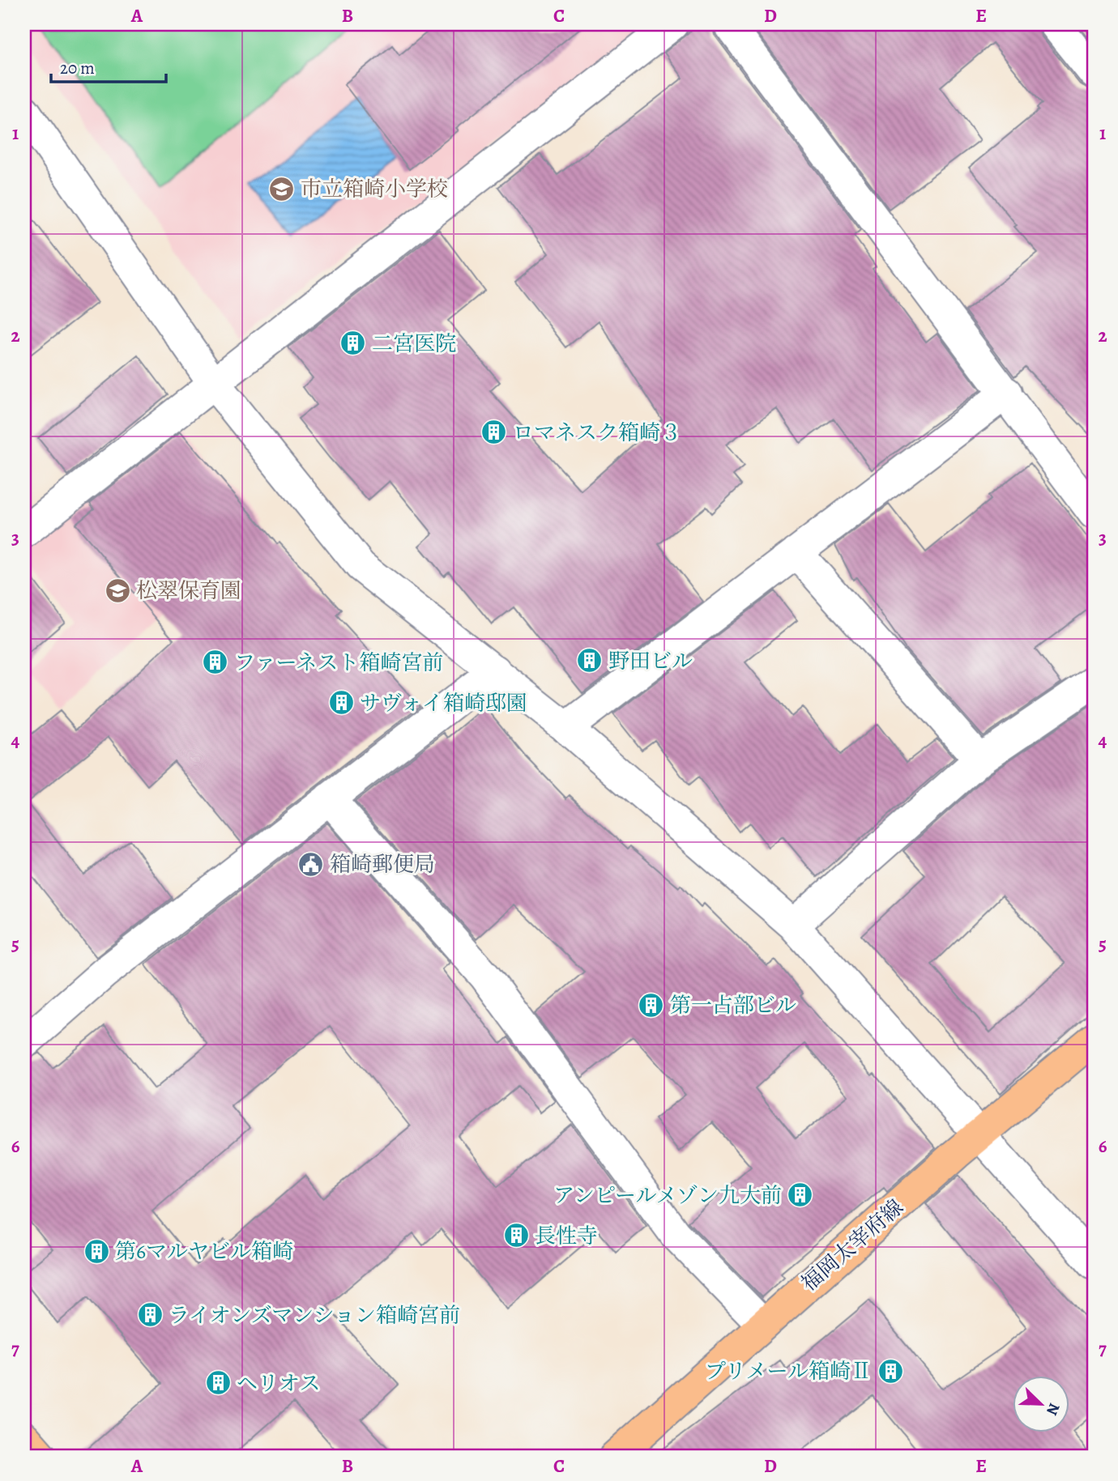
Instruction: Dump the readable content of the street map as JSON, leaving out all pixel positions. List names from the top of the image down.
{
  "streets": {
    "main road": ["福岡太宰府線"]
  },
  "places": {
    "school or university": ["市立箱崎小学校", "松翠保育園"],
    "building": [
      "二宮医院",
      "ロマネスク箱崎３",
      "野田ビル",
      "ファーネスト箱崎宮前",
      "サヴォイ箱崎邸園",
      "第一占部ビル",
      "アンピールメゾン九大前",
      "長性寺",
      "第6マルヤビル箱崎",
      "ライオンズマンション箱崎宮前",
      "プリメール箱崎Ⅱ",
      "ヘリオス"
    ],
    "public building": ["箱崎郵便局"]
  },
  "scale_bar": "20 m",
  "north": "bottom right",
  "grid": {
    "columns": [
      "A",
      "B",
      "C",
      "D",
      "E"
    ],
    "rows": [
      "1",
      "2",
      "3",
      "4",
      "5",
      "6",
      "7"
    ]
  }
}
